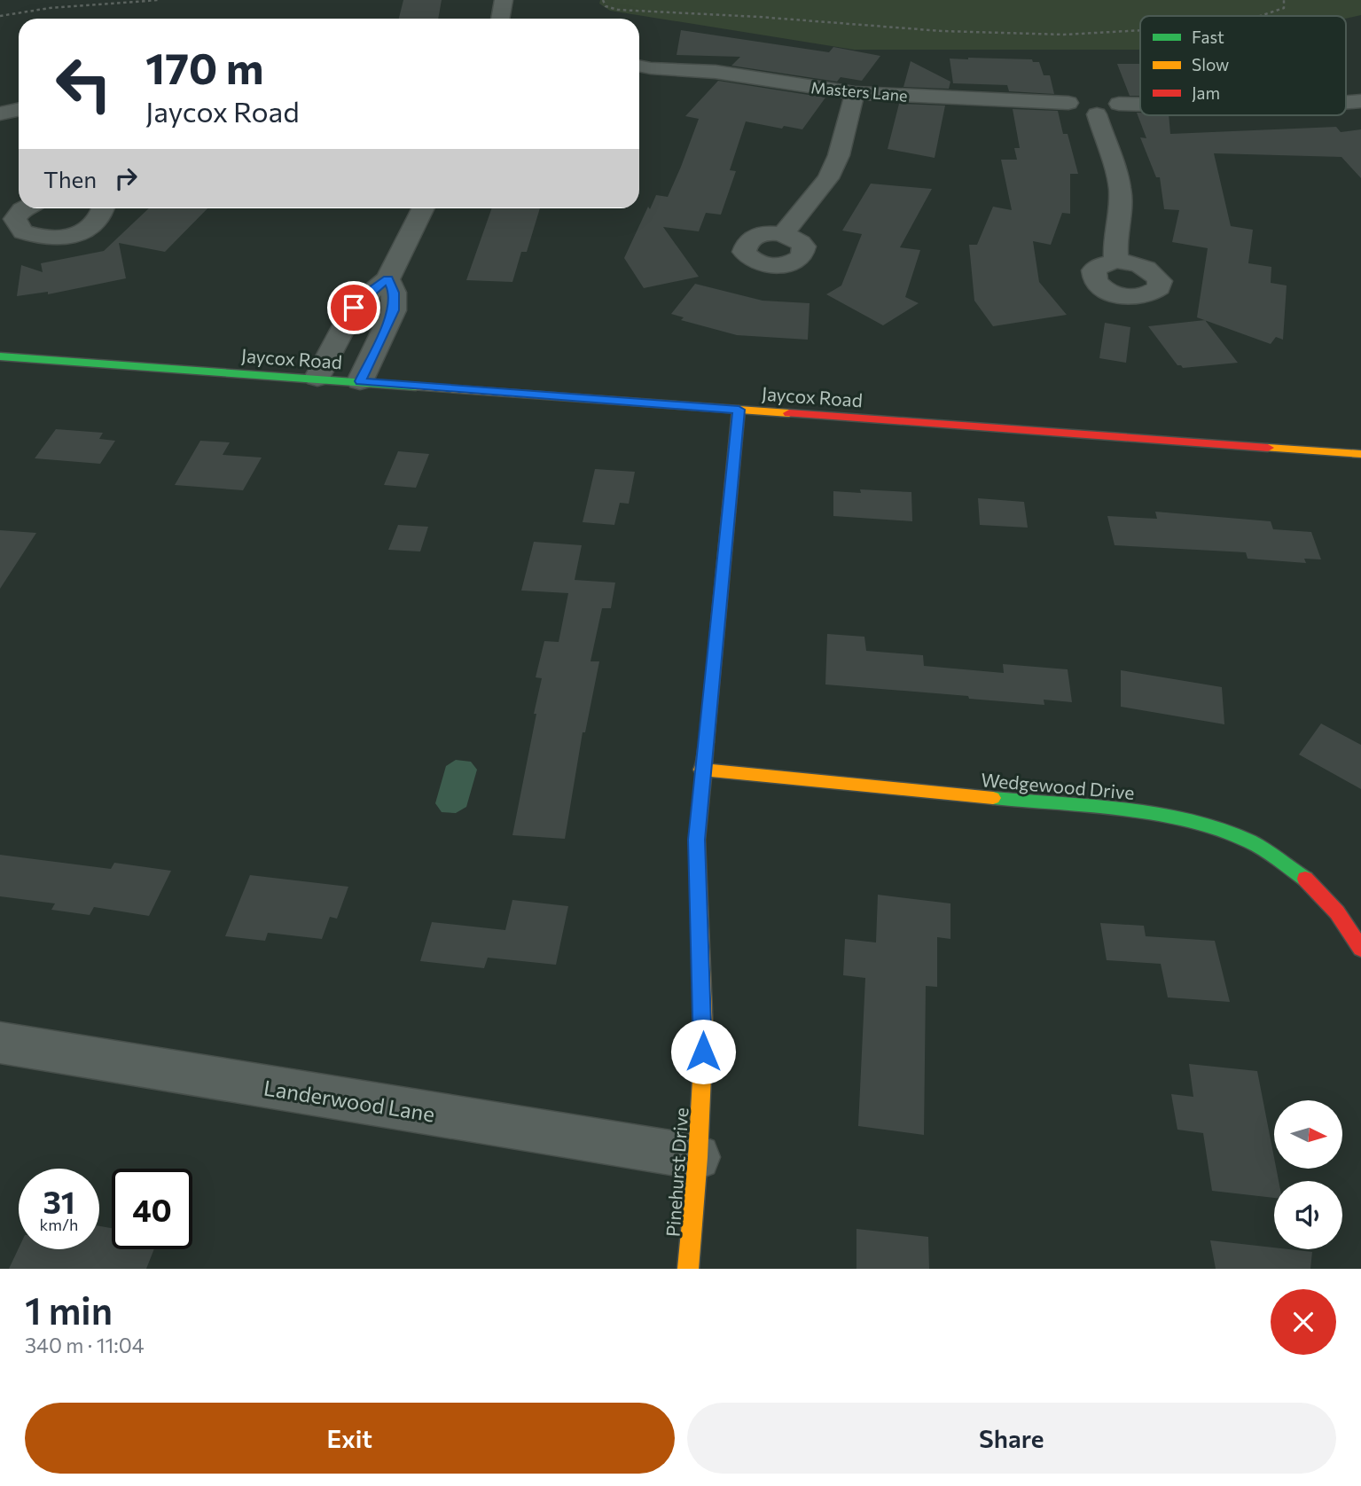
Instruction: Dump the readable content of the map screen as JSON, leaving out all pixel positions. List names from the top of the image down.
{
  "streets": {
    "street": [
      "Masters Lane",
      "Jaycox Road",
      "Wedgewood Drive",
      "Landerwood Lane",
      "Pinehurst Drive"
    ]
  },
  "crossings": [
    ["Jaycox Road", "Pinehurst Drive"],
    ["Wedgewood Drive", "Pinehurst Drive"],
    ["Landerwood Lane", "Pinehurst Drive"]
  ],
  "legend": ["Fast", "Slow", "Jam"],
  "north": "right",
  "page": {
    "turn": ["170 m", "Jaycox Road"],
    "then": "Then",
    "speed": "31 km/h",
    "limit": "40",
    "heading": ["1 min", "340 m · 11:04"],
    "buttons": ["Exit", "Share"]
  }
}
